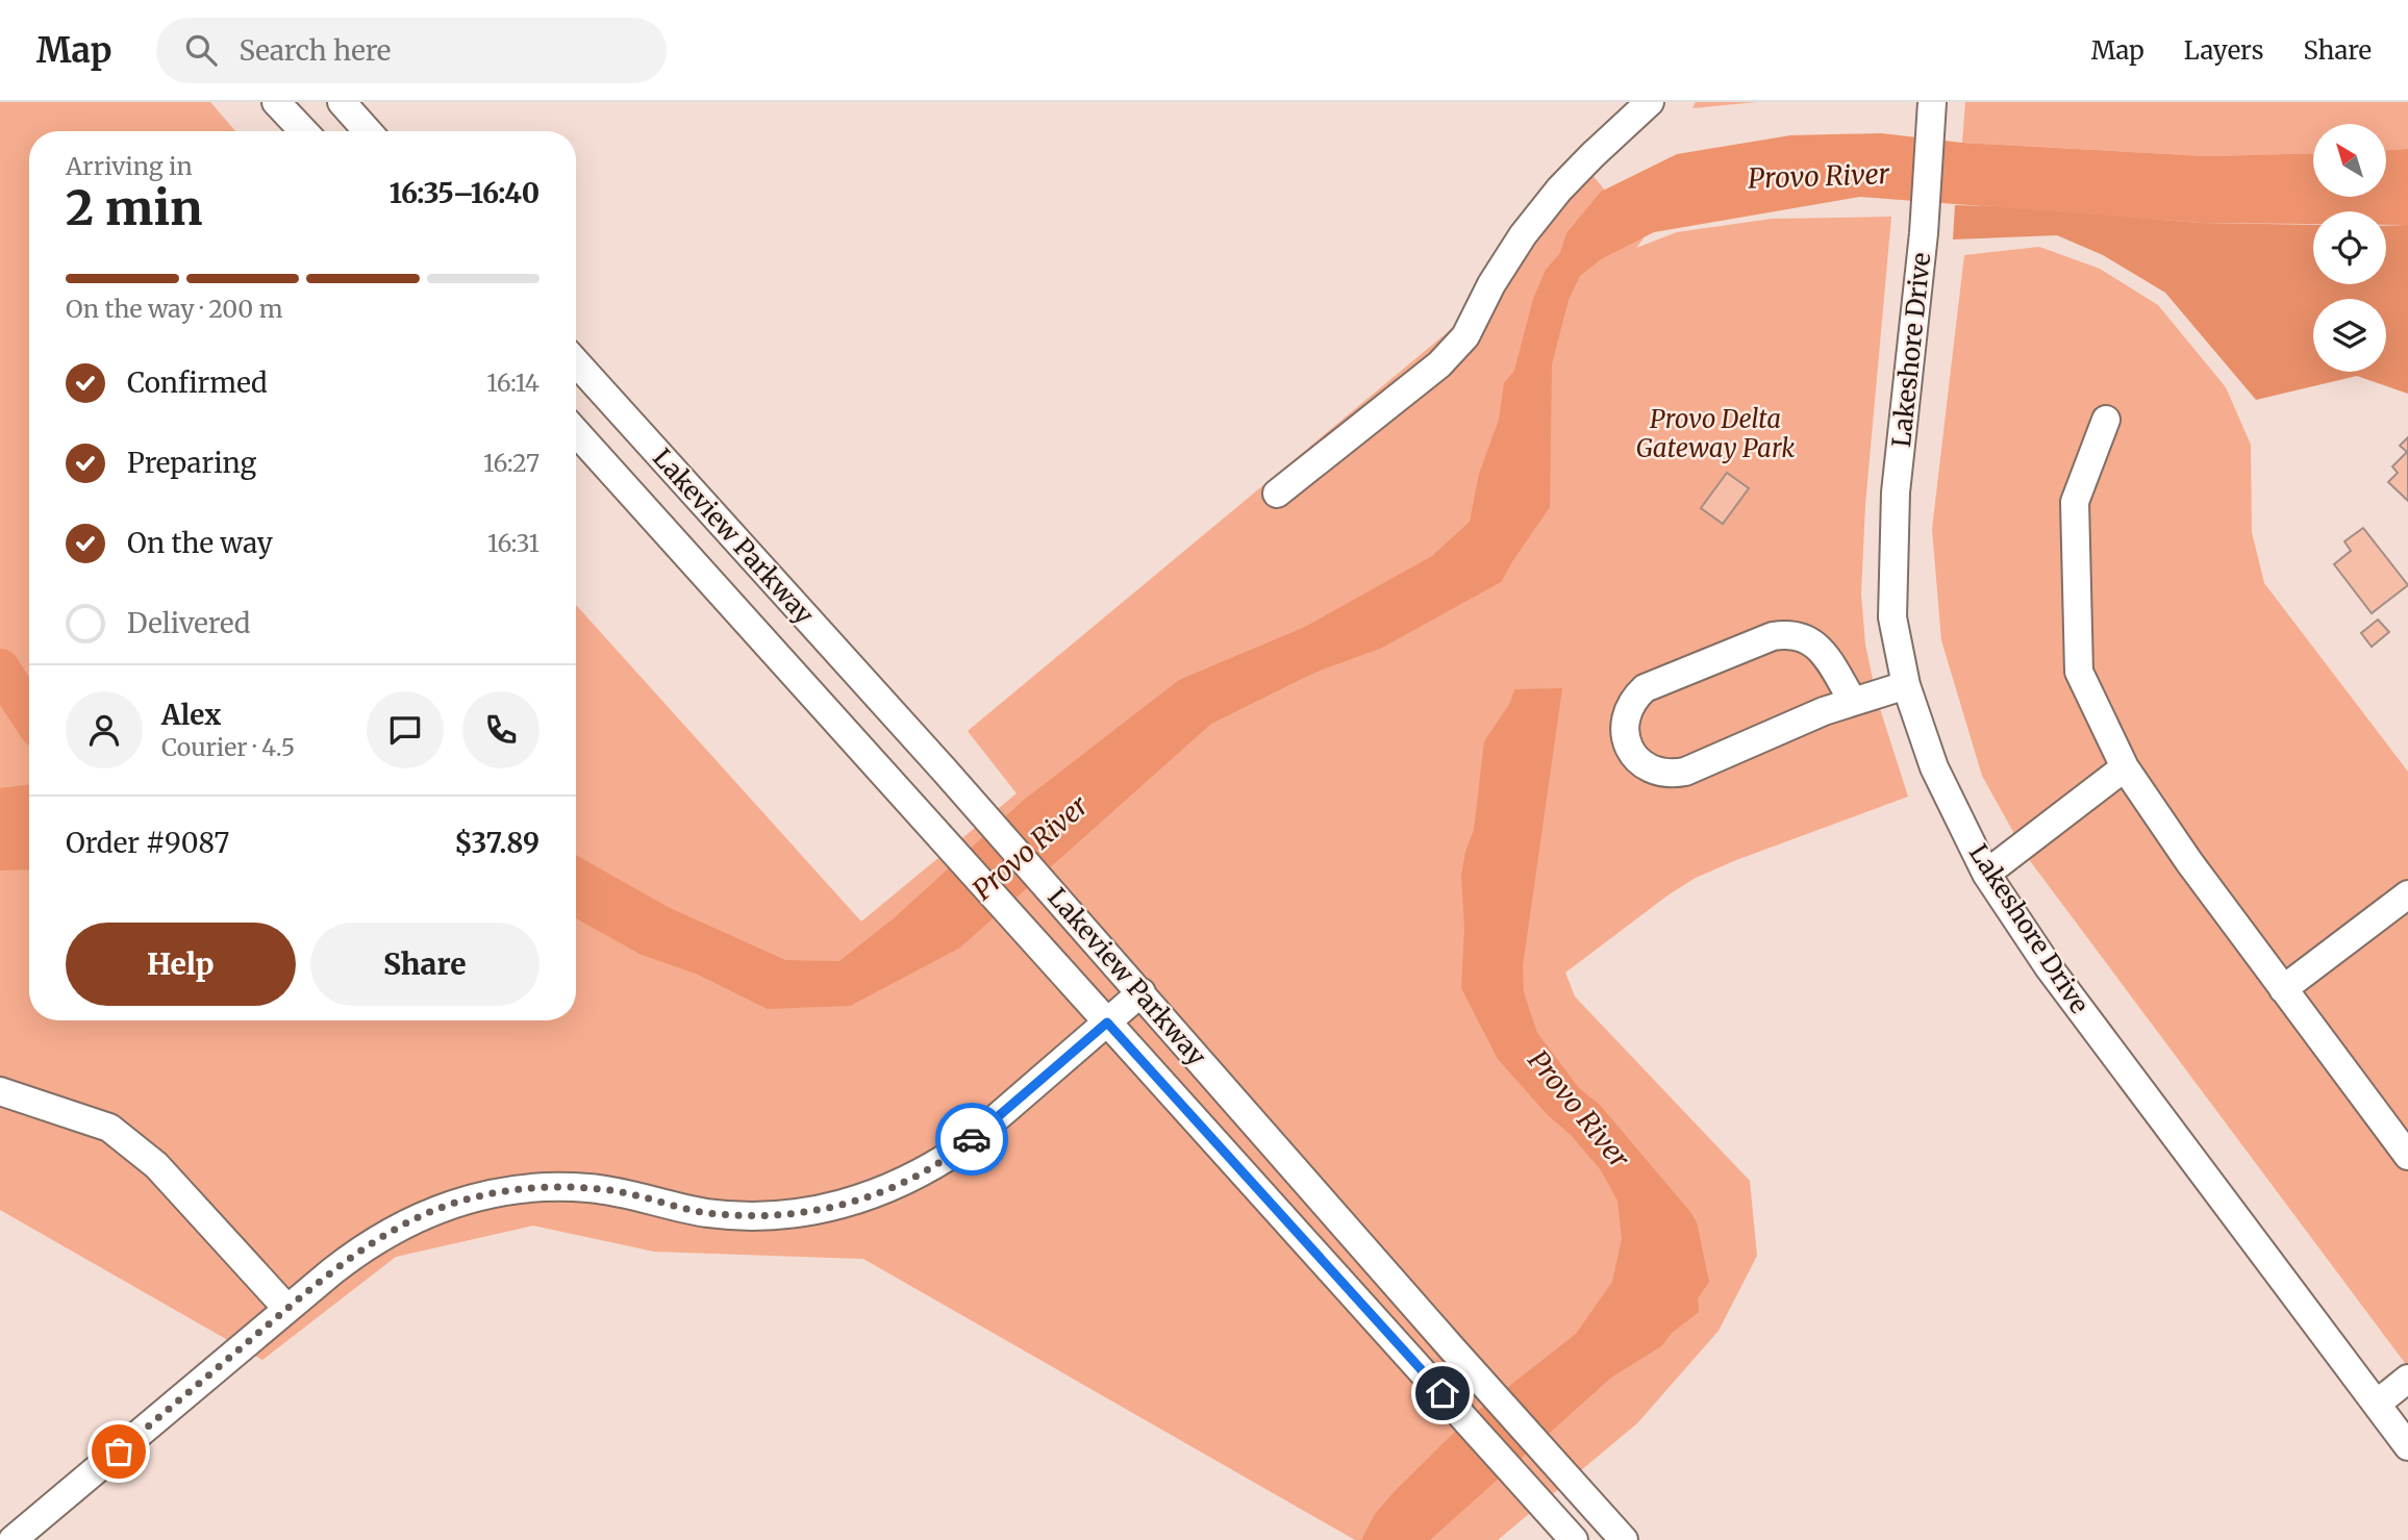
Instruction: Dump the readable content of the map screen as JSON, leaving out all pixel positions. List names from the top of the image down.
{
  "streets": {
    "street": ["Lakeshore Drive", "Lakeview Parkway"]
  },
  "water": ["Provo River"],
  "parks": ["Provo Delta Gateway Park"],
  "north": "top left",
  "page": {
    "header": "Map",
    "search": "Search here",
    "nav": ["Map", "Layers", "Share"],
    "heading": ["2 min", "Arriving in", "16:35–16:40"],
    "panel": [
      "Alex",
      "Courier · 4.5",
      "Order #9087",
      "$37.89"
    ],
    "bar": "On the way · 200 m",
    "list": [
      ["Confirmed", "16:14"],
      ["Preparing", "16:27"],
      ["On the way", "16:31"],
      "Delivered"
    ],
    "buttons": ["Help", "Share"]
  }
}
